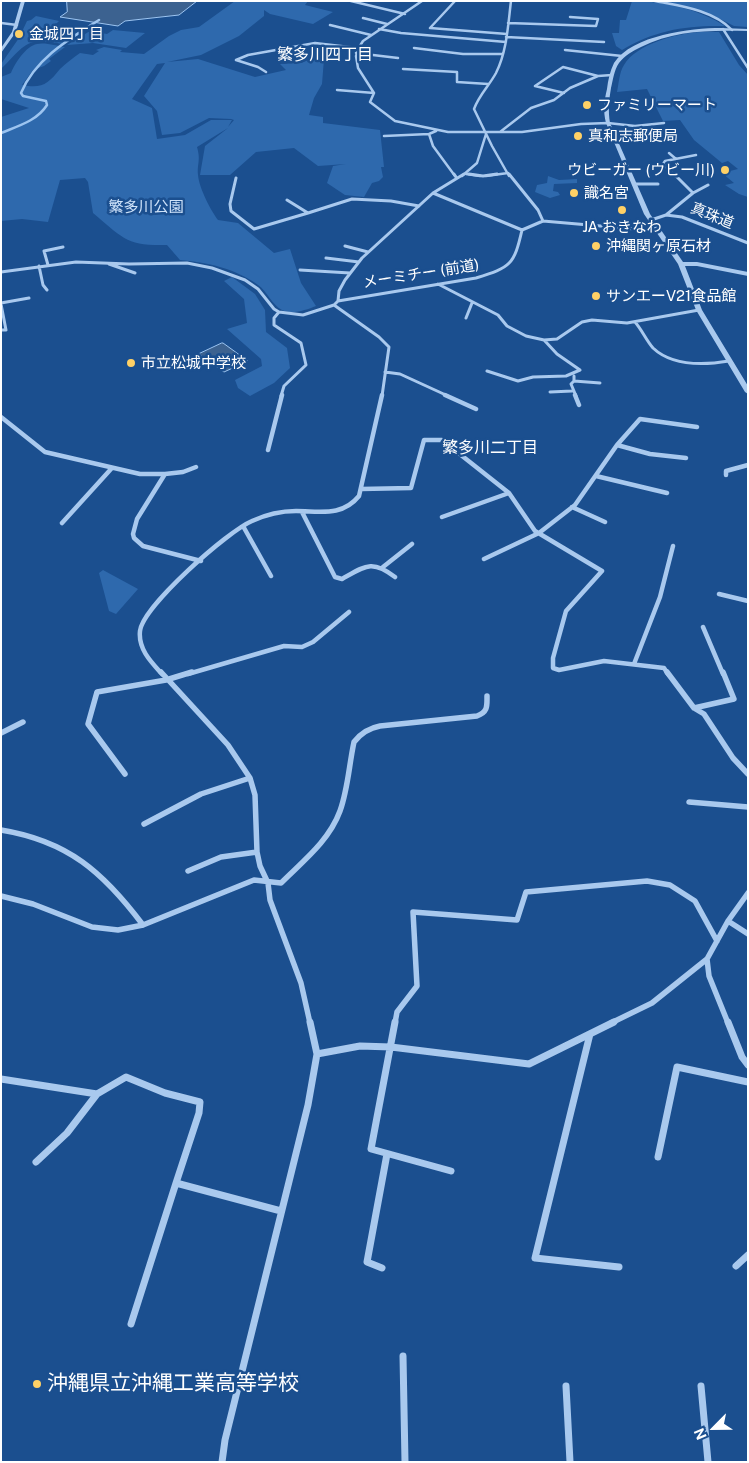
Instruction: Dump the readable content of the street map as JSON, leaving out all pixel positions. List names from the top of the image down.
{
  "streets": {
    "street": ["真珠道", "メーミチー (前道)"]
  },
  "districts": ["繁多川四丁目", "繁多川二丁目"],
  "parks": ["繁多川公園"],
  "places": [
    "金城四丁目",
    "ファミリーマート",
    "真和志郵便局",
    "ウビーガー (ウビー川)",
    "識名宮",
    "JA おきなわ",
    "沖縄関ヶ原石材",
    "サンエーV21食品館",
    "市立松城中学校",
    "沖縄県立沖縄工業高等学校"
  ],
  "north": "bottom left"
}
